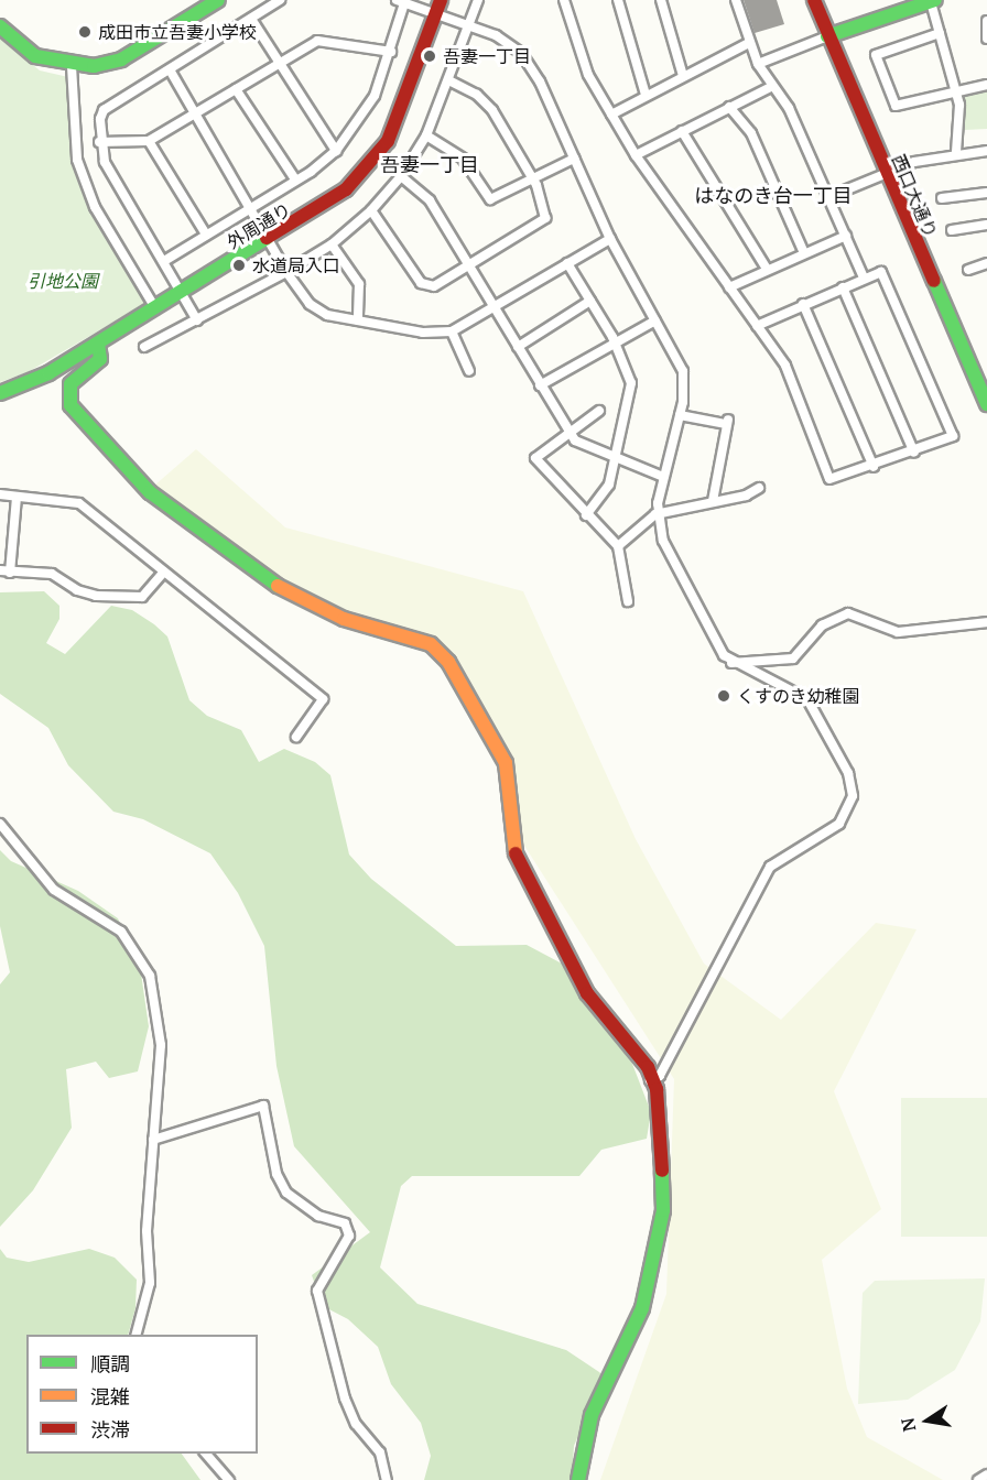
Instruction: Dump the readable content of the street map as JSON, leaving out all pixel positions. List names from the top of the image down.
{
  "streets": {
    "street": ["西口大通り", "外周通り"]
  },
  "districts": ["吾妻一丁目", "はなのき台一丁目"],
  "parks": ["引地公園"],
  "places": [
    "成田市立吾妻小学校",
    "吾妻一丁目",
    "水道局入口",
    "くすのき幼稚園"
  ],
  "legend": ["順調", "混雑", "渋滞"],
  "north": "left"
}
